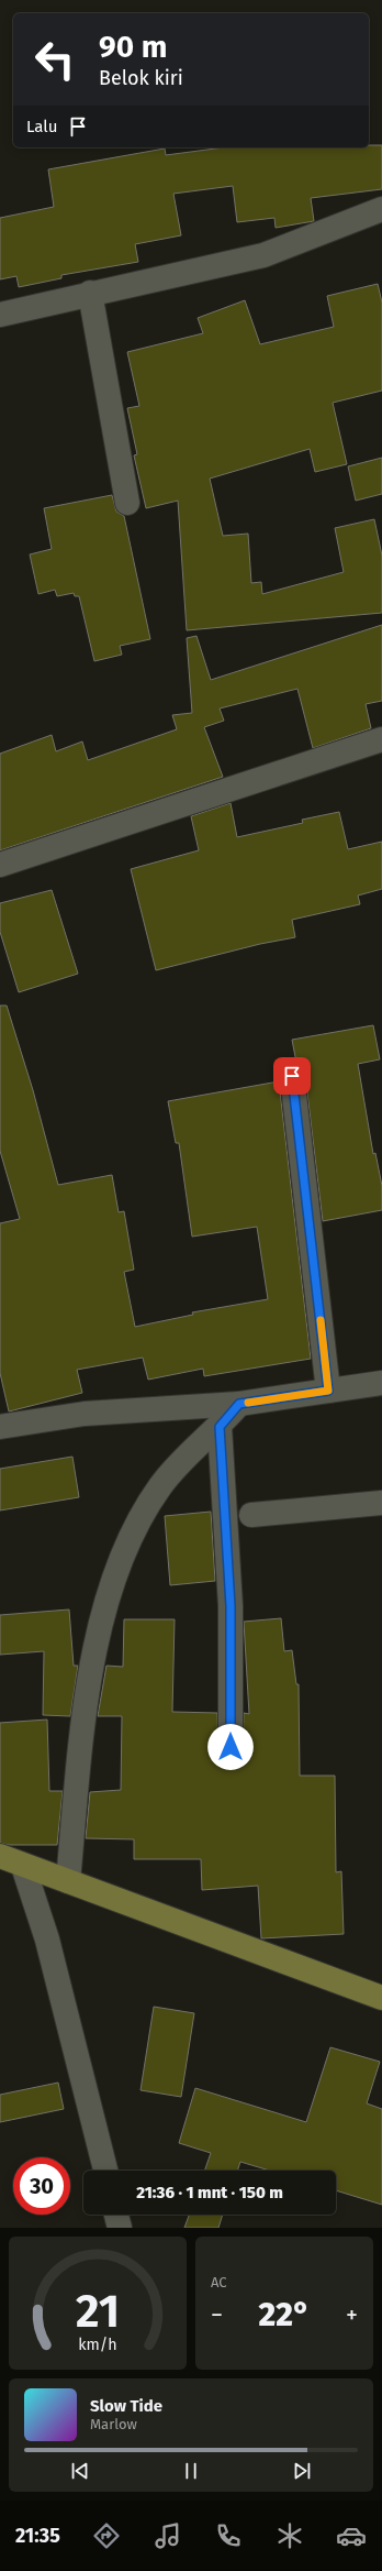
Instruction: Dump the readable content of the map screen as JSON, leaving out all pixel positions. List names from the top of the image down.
{
  "page": {
    "turn": ["90 m", "Belok kiri"],
    "then": "Lalu",
    "limit": "30",
    "trip": "21:36 · 1 mnt · 150 m",
    "tile": "AC",
    "heat": ["−", "22°", "+"],
    "song": ["Slow Tide", "Marlow"],
    "tabs": "21:35",
    "gauge": ["21", "km/h"]
  }
}
